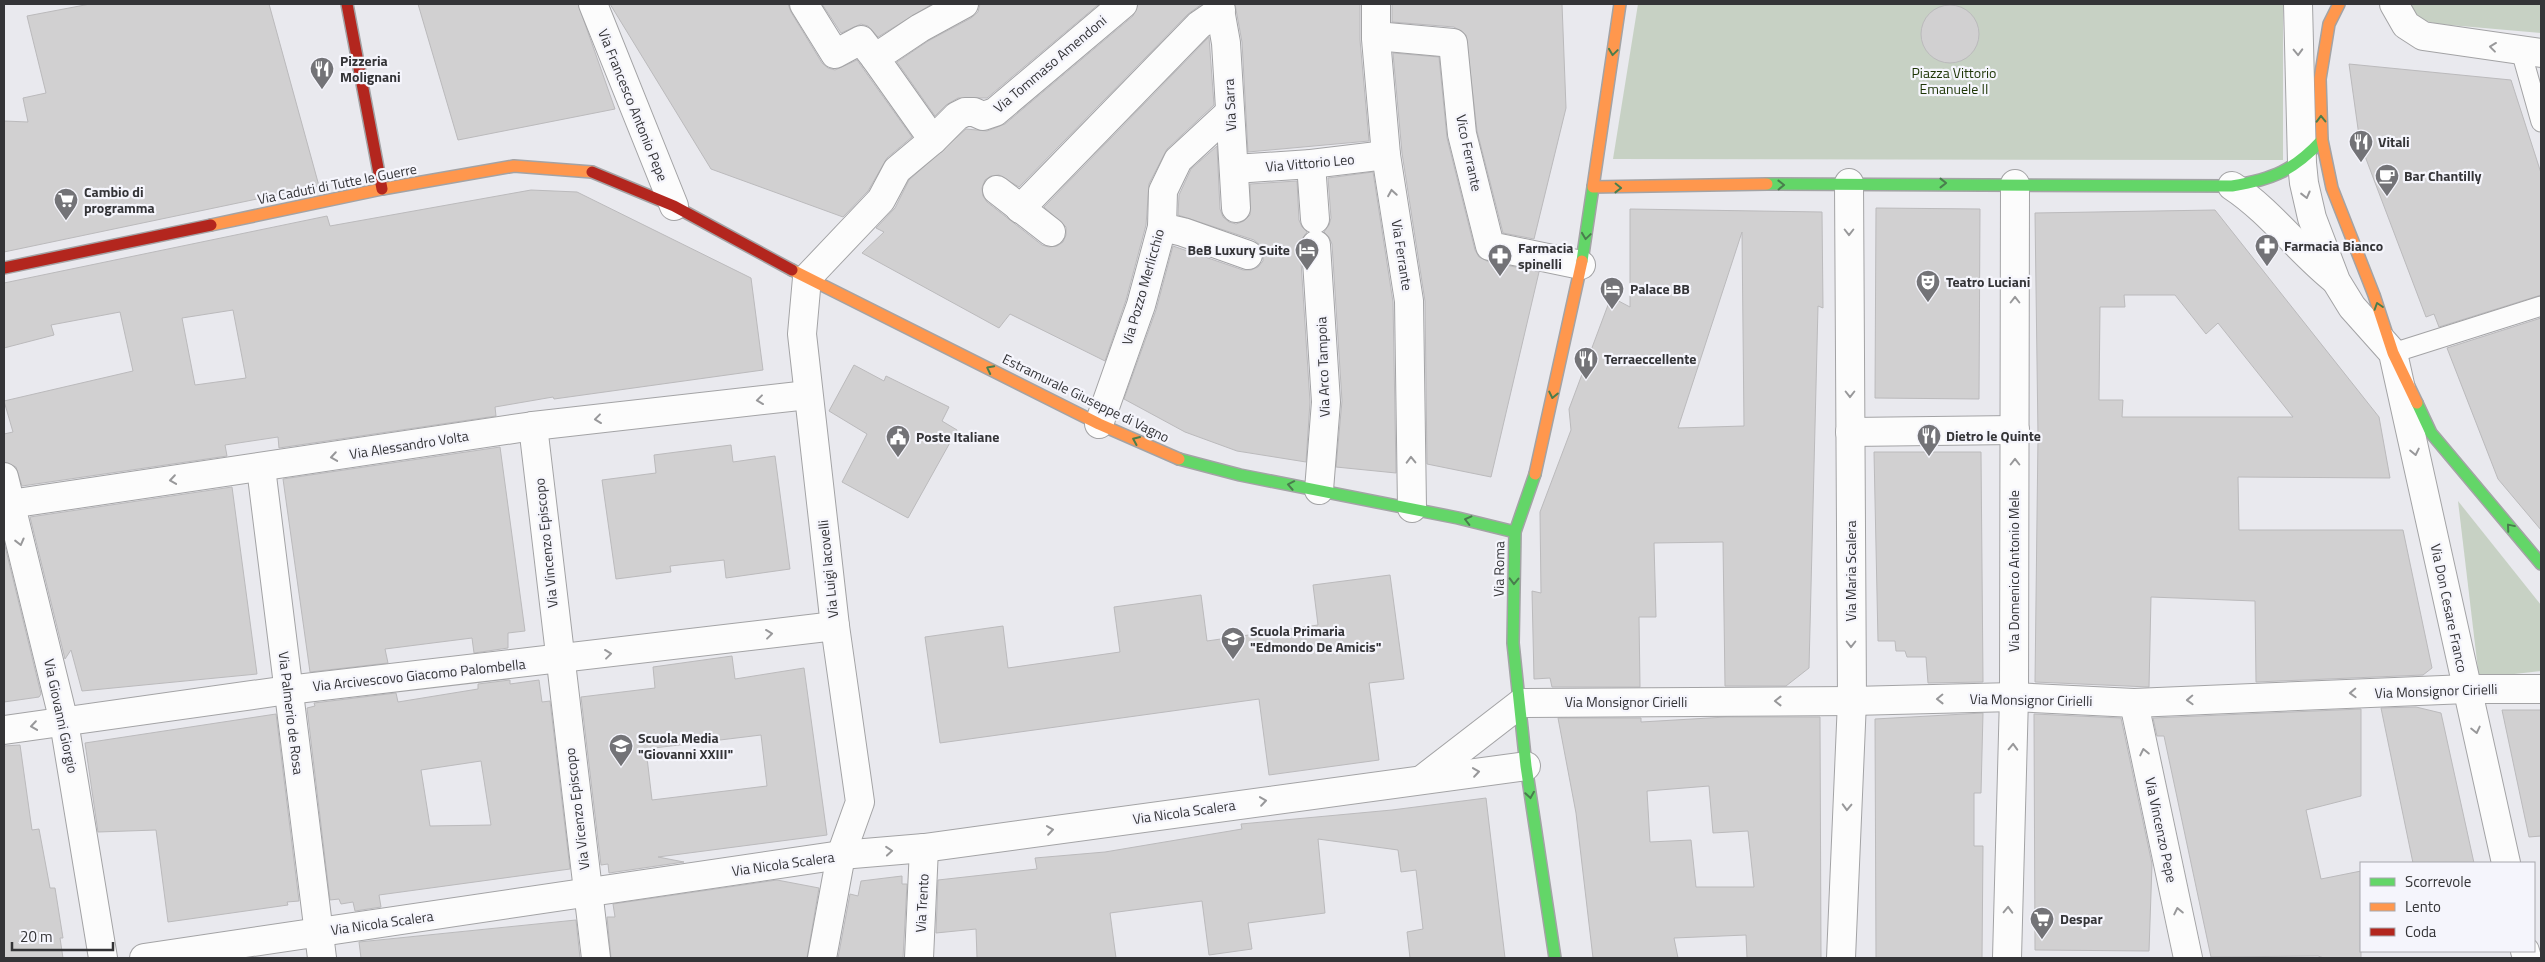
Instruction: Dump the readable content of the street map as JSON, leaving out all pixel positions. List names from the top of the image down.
{
  "streets": {
    "street": [
      "Via Tommaso Amendoni",
      "Via Francesco Antonio Pepe",
      "Via Sarra",
      "Vico Ferrante",
      "Via Vittorio Leo",
      "Via Caduti di Tutte le Guerre",
      "Via Ferrante",
      "Via Pozzo Merlicchio",
      "Via Arco Tampoia",
      "Estramurale Giuseppe di Vagno",
      "Via Alessandro Volta",
      "Via Vincenzo Episcopo",
      "Via Luigi Iacovelli",
      "Via Roma",
      "Via Maria Scalera",
      "Via Domenico Antonio Mele",
      "Via Don Cesare Franco",
      "Via Arcivescovo Giacomo Palombella",
      "Via Monsignor Cirielli",
      "Via Palmerio de Rosa",
      "Via Giovanni Giorgio",
      "Via Vicenzo Episcopo",
      "Via Nicola Scalera",
      "Via Vincenzo Pepe",
      "Via Trento"
    ]
  },
  "crossings": [
    ["Via Tommaso Amendoni", "Estramurale Giuseppe di Vagno"],
    ["Via Tommaso Amendoni", "Via Luigi Iacovelli"],
    ["Via Francesco Antonio Pepe", "Via Caduti di Tutte le Guerre"],
    ["Via Francesco Antonio Pepe", "Estramurale Giuseppe di Vagno"],
    ["Via Sarra", "Via Vittorio Leo"],
    ["Via Sarra", "Via Pozzo Merlicchio"],
    ["Vico Ferrante", "Via Ferrante"],
    ["Vico Ferrante", "Via Roma"],
    ["Via Vittorio Leo", "Via Ferrante"],
    ["Via Vittorio Leo", "Via Arco Tampoia"],
    ["Via Caduti di Tutte le Guerre", "Estramurale Giuseppe di Vagno"],
    ["Via Ferrante", "Estramurale Giuseppe di Vagno"],
    ["Via Pozzo Merlicchio", "Estramurale Giuseppe di Vagno"],
    ["Via Arco Tampoia", "Estramurale Giuseppe di Vagno"],
    ["Estramurale Giuseppe di Vagno", "Via Luigi Iacovelli"],
    ["Estramurale Giuseppe di Vagno", "Via Roma"],
    ["Via Alessandro Volta", "Via Vincenzo Episcopo"],
    ["Via Alessandro Volta", "Via Luigi Iacovelli"],
    ["Via Alessandro Volta", "Via Palmerio de Rosa"],
    ["Via Alessandro Volta", "Via Giovanni Giorgio"],
    ["Via Vincenzo Episcopo", "Via Arcivescovo Giacomo Palombella"],
    ["Via Vincenzo Episcopo", "Via Vicenzo Episcopo"],
    ["Via Luigi Iacovelli", "Via Arcivescovo Giacomo Palombella"],
    ["Via Luigi Iacovelli", "Via Nicola Scalera"],
    ["Via Roma", "Via Monsignor Cirielli"],
    ["Via Roma", "Via Nicola Scalera"],
    ["Via Maria Scalera", "Via Monsignor Cirielli"],
    ["Via Domenico Antonio Mele", "Via Monsignor Cirielli"],
    ["Via Don Cesare Franco", "Via Monsignor Cirielli"],
    ["Via Arcivescovo Giacomo Palombella", "Via Palmerio de Rosa"],
    ["Via Arcivescovo Giacomo Palombella", "Via Giovanni Giorgio"],
    ["Via Arcivescovo Giacomo Palombella", "Via Vicenzo Episcopo"],
    ["Via Monsignor Cirielli", "Via Vincenzo Pepe"],
    ["Via Palmerio de Rosa", "Via Nicola Scalera"],
    ["Via Vicenzo Episcopo", "Via Nicola Scalera"],
    ["Via Nicola Scalera", "Via Trento"]
  ],
  "one_way": [
    "Via Ferrante",
    "Estramurale Giuseppe di Vagno",
    "Via Alessandro Volta",
    "Via Roma",
    "Via Maria Scalera",
    "Via Domenico Antonio Mele",
    "Via Monsignor Cirielli",
    "Via Giovanni Giorgio",
    "Via Nicola Scalera",
    "Via Vincenzo Pepe"
  ],
  "parks": ["Piazza Vittorio Emanuele II"],
  "places": {
    "restaurant": [
      "Pizzeria Molignani",
      "Vitali",
      "Terraeccellente",
      "Dietro le Quinte"
    ],
    "cafe": ["Bar Chantilly"],
    "supermarket": ["Cambio di programma", "Despar"],
    "pharmacy": ["Farmacia Bianco", "Farmacia spinelli"],
    "hotel": ["BeB Luxury Suite", "Palace BB"],
    "theatre": ["Teatro Luciani"],
    "public building": ["Poste Italiane"],
    "school or university": ["Scuola Primaria \"Edmondo De Amicis\"", "Scuola Media \"Giovanni XXIII\""]
  },
  "legend": ["Scorrevole", "Lento", "Coda"],
  "scale_bar": "20 m"
}
